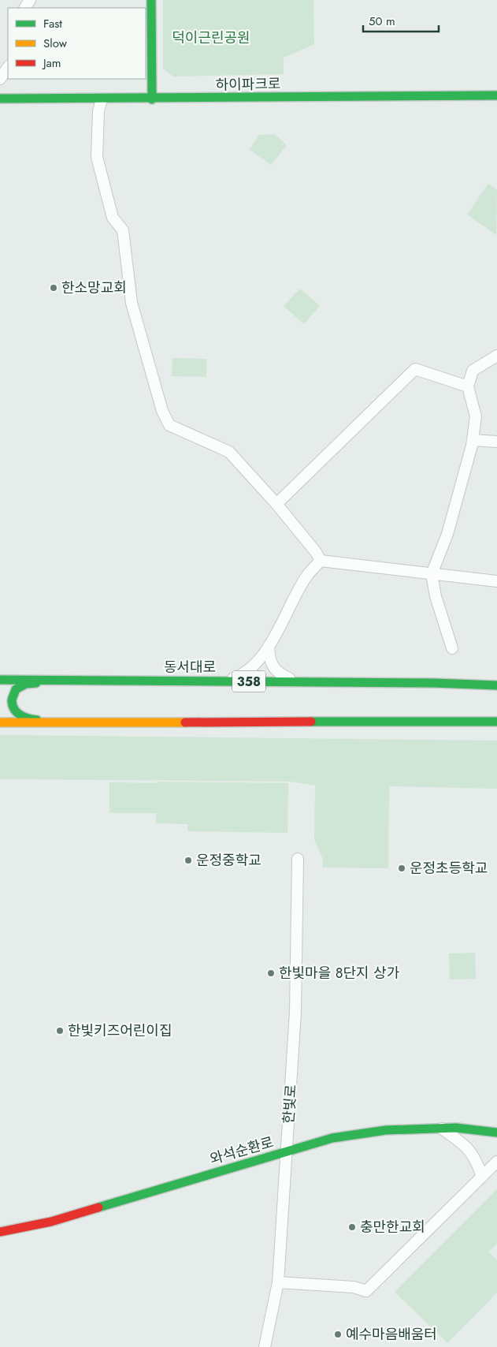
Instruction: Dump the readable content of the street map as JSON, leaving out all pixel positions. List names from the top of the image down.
{
  "streets": {
    "main road": [
      "하이파크로",
      "동서대로",
      "358",
      "와석순환로"
    ],
    "street": ["한빛로"]
  },
  "crossings": [
    ["한빛로", "와석순환로"]
  ],
  "parks": ["덕이근린공원"],
  "places": [
    "한소망교회",
    "운정중학교",
    "운정초등학교",
    "한빛마을 8단지 상가",
    "한빛키즈어린이집",
    "충만한교회",
    "예수마음배움터"
  ],
  "legend": ["Fast", "Slow", "Jam"],
  "scale_bar": "50 m"
}
